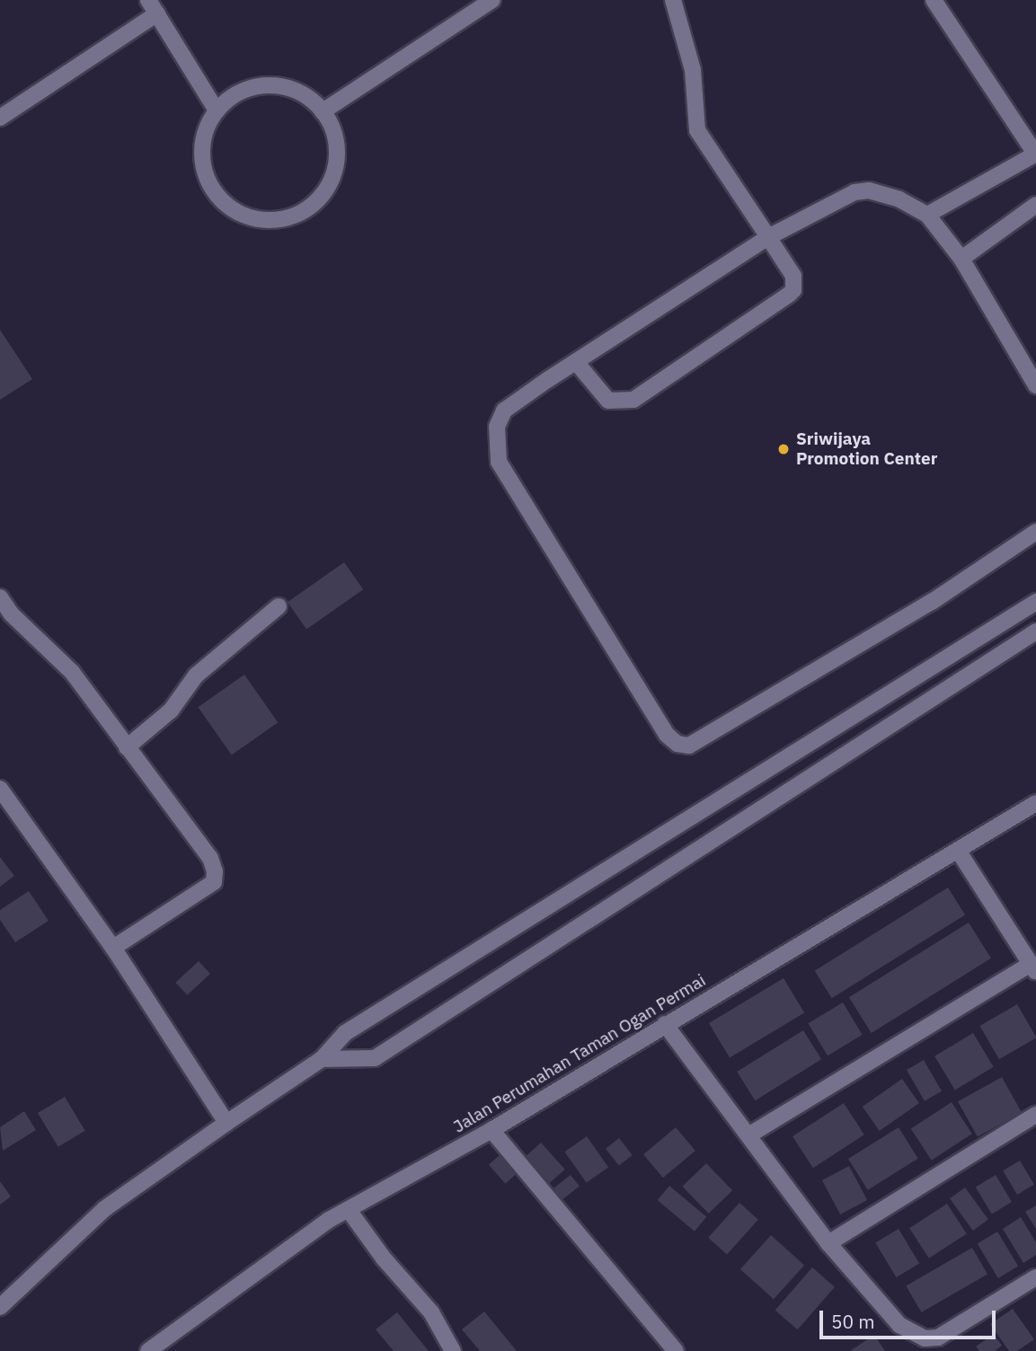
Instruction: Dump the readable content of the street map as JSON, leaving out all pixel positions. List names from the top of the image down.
{
  "streets": {
    "street": ["Jalan Perumahan Taman Ogan Permai"]
  },
  "places": ["Sriwijaya Promotion Center"],
  "scale_bar": "50 m"
}
